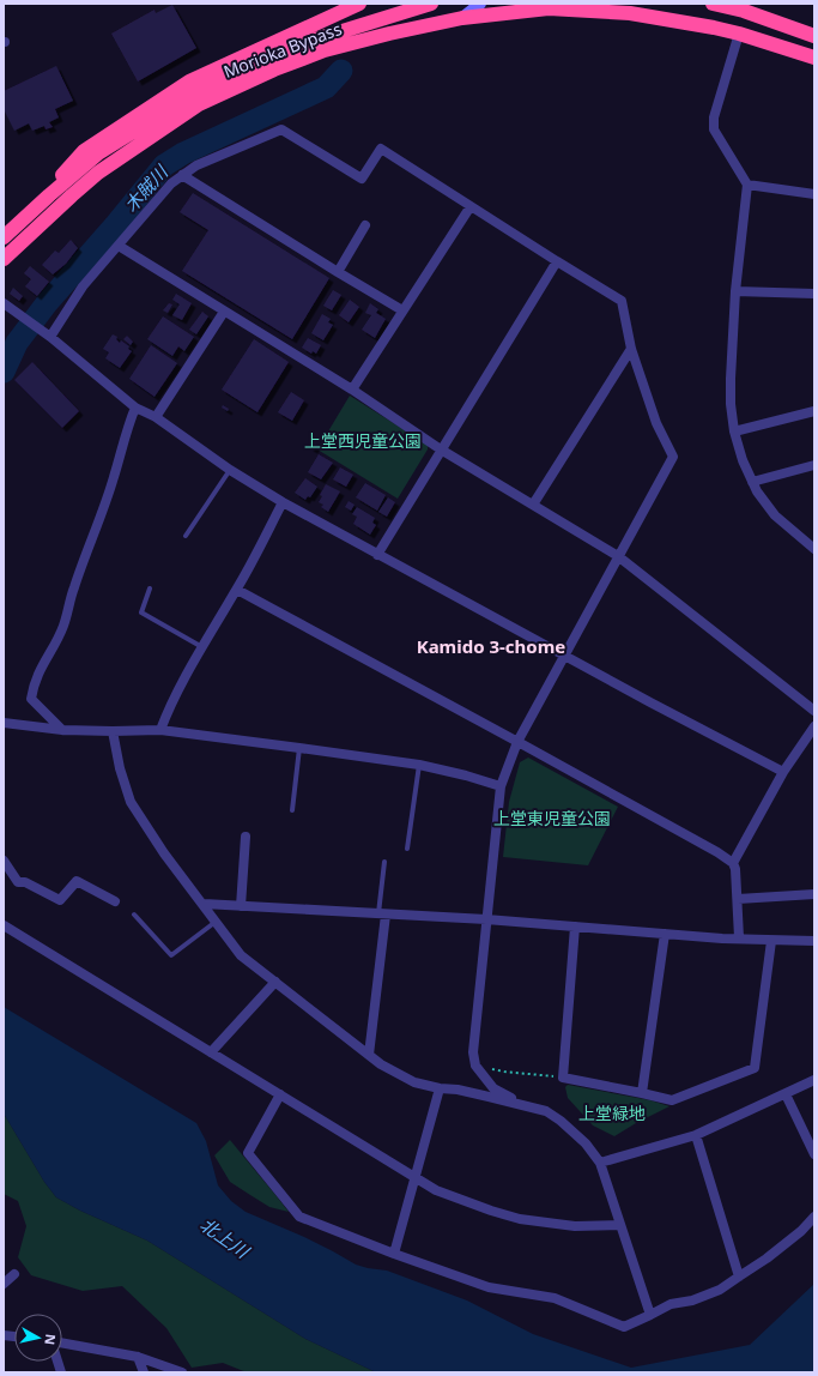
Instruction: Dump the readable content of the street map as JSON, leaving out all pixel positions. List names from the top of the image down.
{
  "streets": {
    "highway": ["Morioka Bypass"]
  },
  "districts": ["Kamido 3-chome"],
  "water": ["木賊川", "北上川"],
  "parks": ["上堂西児童公園", "上堂東児童公園", "上堂緑地"],
  "north": "right"
}
